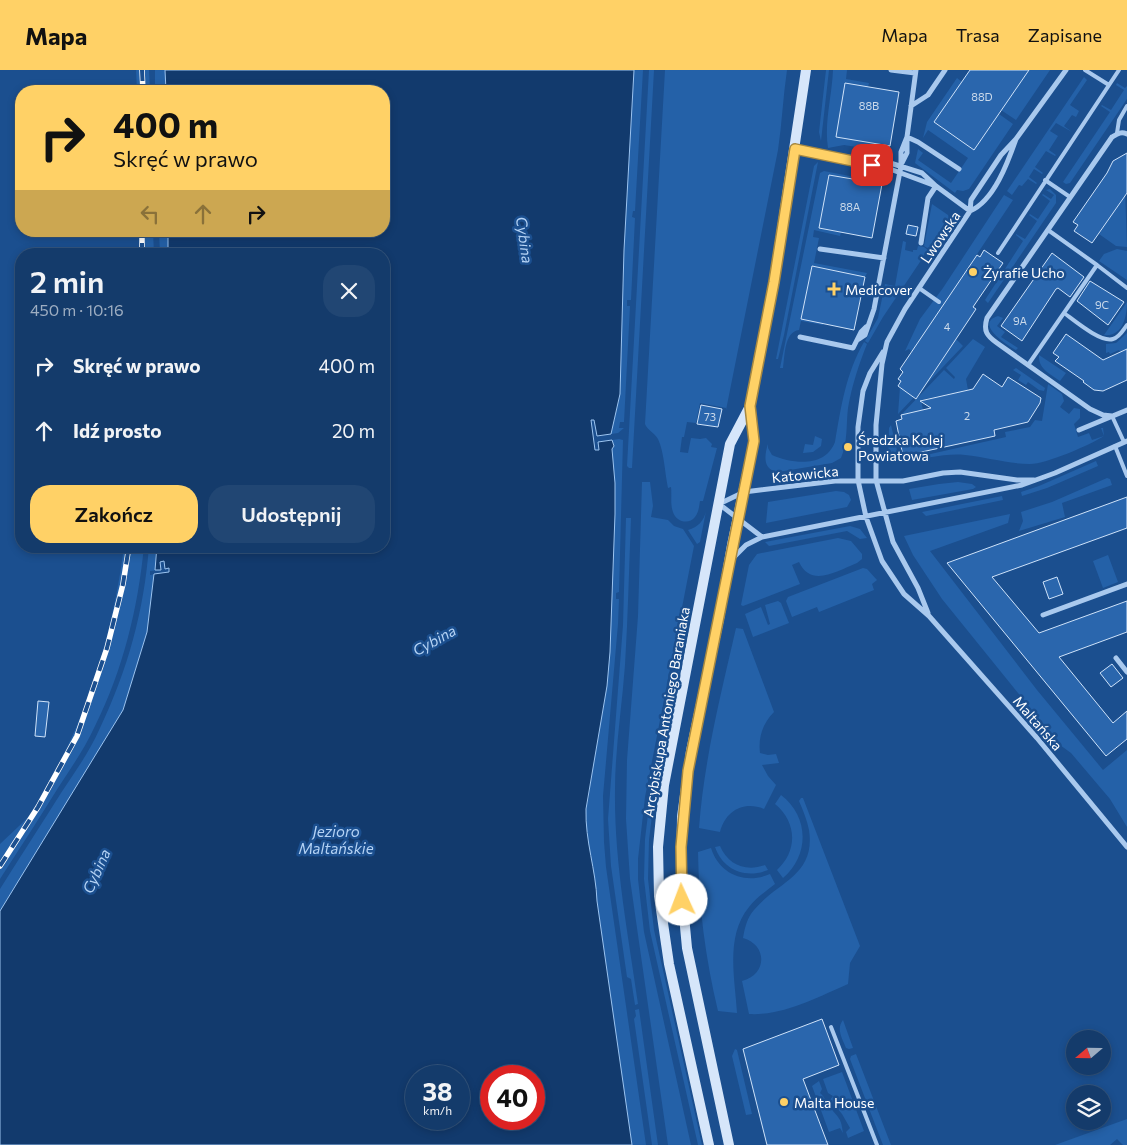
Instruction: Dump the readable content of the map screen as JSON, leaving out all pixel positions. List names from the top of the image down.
{
  "streets": {
    "street": [
      "Lwowska",
      "Katowicka",
      "Arcybiskupa Antoniego Baraniaka",
      "Maltańska"
    ]
  },
  "crossings": [
    ["Lwowska", "Katowicka"],
    ["Lwowska", "Maltańska"],
    ["Katowicka", "Arcybiskupa Antoniego Baraniaka"],
    ["Katowicka", "Maltańska"]
  ],
  "water": ["Cybina", "Jezioro Maltańskie"],
  "places": {
    "other": ["Żyrafie Ucho", "Średzka Kolej Powiatowa", "Malta House"],
    "health": ["Medicover"]
  },
  "house_numbers": [
    "88D",
    "88B",
    "88A",
    "9C",
    "9A",
    "4",
    "2",
    "73"
  ],
  "north": "left",
  "page": {
    "header": "Mapa",
    "nav": ["Mapa", "Trasa", "Zapisane"],
    "turn": ["400 m", "Skręć w prawo"],
    "heading": ["2 min", "450 m · 10:16"],
    "list": [
      {
        "name": "Skręć w prawo",
        "value": "400 m"
      },
      {
        "name": "Idź prosto",
        "value": "20 m"
      }
    ],
    "buttons": ["Zakończ", "Udostępnij"],
    "speed": "38 km/h",
    "limit": "40"
  }
}
